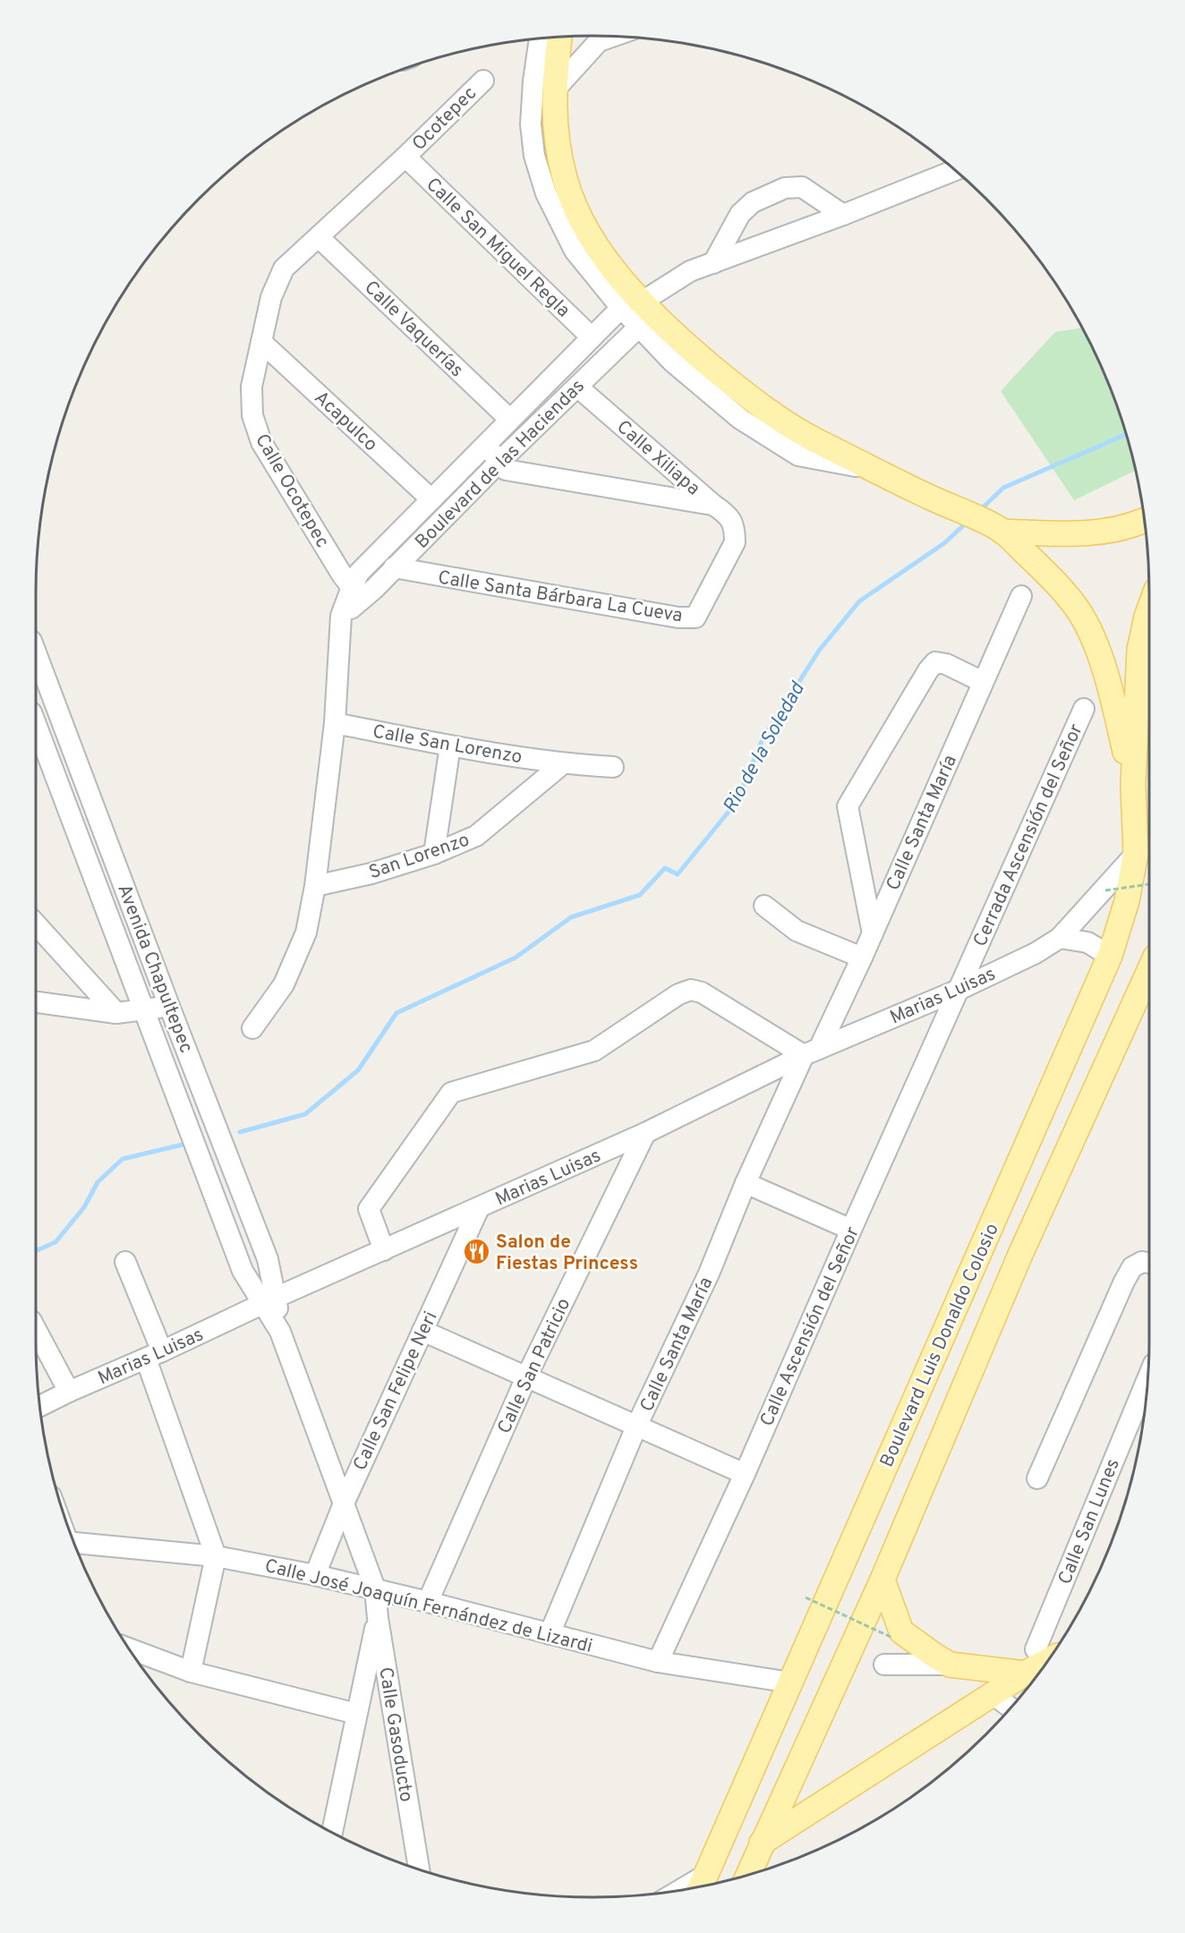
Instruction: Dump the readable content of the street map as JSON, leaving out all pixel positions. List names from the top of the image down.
{
  "streets": {
    "main road": ["Boulevard Luis Donaldo Colosio"],
    "street": [
      "Ocotepec",
      "Calle San Miguel Regla",
      "Calle Vaquerías",
      "Acapulco",
      "Calle Xiliapa",
      "Boulevard de las Haciendas",
      "Calle Ocotepec",
      "Calle Santa Bárbara La Cueva",
      "Calle San Lorenzo",
      "Calle Santa María",
      "Cerrada Ascensión del Señor",
      "San Lorenzo",
      "Avenida Chapultepec",
      "Marias Luisas",
      "Calle Ascensión del Señor",
      "Calle San Patricio",
      "Calle San Felipe Neri",
      "Calle San Lunes",
      "Calle José Joaquín Fernández de Lizardi",
      "Calle Gasoducto"
    ]
  },
  "crossings": [
    ["Ocotepec", "Calle San Miguel Regla"],
    ["Ocotepec", "Calle Ocotepec"],
    ["Calle San Miguel Regla", "Boulevard de las Haciendas"],
    ["Calle San Miguel Regla", "Calle Ocotepec"],
    ["Calle Vaquerías", "Boulevard de las Haciendas"],
    ["Calle Vaquerías", "Calle Ocotepec"],
    ["Acapulco", "Boulevard de las Haciendas"],
    ["Acapulco", "Calle Ocotepec"],
    ["Calle Xiliapa", "Boulevard de las Haciendas"],
    ["Calle Xiliapa", "Calle Santa Bárbara La Cueva"],
    ["Boulevard de las Haciendas", "Calle Ocotepec"],
    ["Boulevard de las Haciendas", "Calle Santa Bárbara La Cueva"],
    ["Calle San Lorenzo", "San Lorenzo"],
    ["Calle Santa María", "Marias Luisas"],
    ["Calle Santa María", "Calle José Joaquín Fernández de Lizardi"],
    ["Cerrada Ascensión del Señor", "Marias Luisas"],
    ["Cerrada Ascensión del Señor", "Calle Ascensión del Señor"],
    ["Avenida Chapultepec", "Marias Luisas"],
    ["Avenida Chapultepec", "Calle Gasoducto"],
    ["Marias Luisas", "Calle Ascensión del Señor"],
    ["Marias Luisas", "Boulevard Luis Donaldo Colosio"],
    ["Marias Luisas", "Calle San Patricio"],
    ["Marias Luisas", "Calle San Felipe Neri"],
    ["Marias Luisas", "Calle Gasoducto"],
    ["Calle Ascensión del Señor", "Calle José Joaquín Fernández de Lizardi"],
    ["Boulevard Luis Donaldo Colosio", "Calle José Joaquín Fernández de Lizardi"],
    ["Calle San Patricio", "Calle José Joaquín Fernández de Lizardi"],
    ["Calle San Felipe Neri", "Calle José Joaquín Fernández de Lizardi"],
    ["Calle San Felipe Neri", "Calle Gasoducto"],
    ["Calle José Joaquín Fernández de Lizardi", "Calle Gasoducto"]
  ],
  "water": ["Rio de la Soledad"],
  "places": {
    "restaurant": ["Salon de Fiestas Princess"]
  }
}
